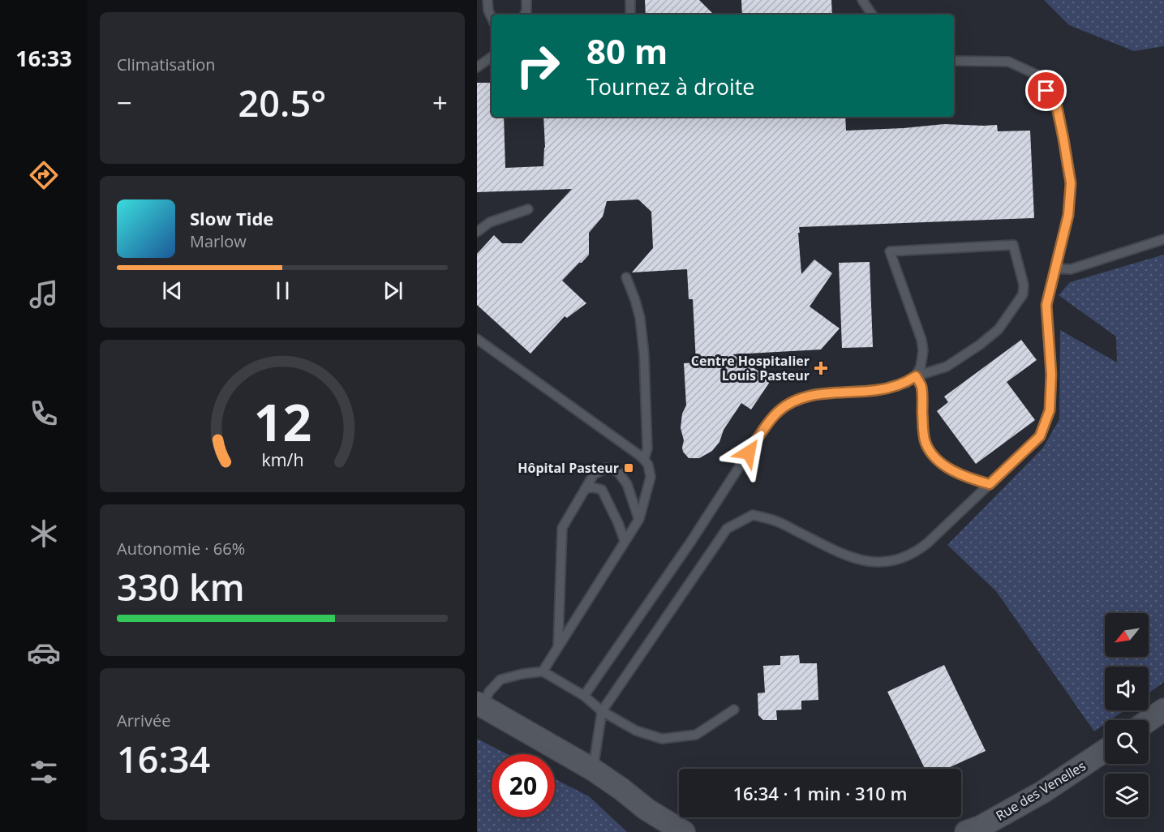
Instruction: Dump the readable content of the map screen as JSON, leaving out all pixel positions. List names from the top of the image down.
{
  "streets": {
    "street": ["Rue des Venelles"]
  },
  "places": {
    "health": ["Centre Hospitalier Louis Pasteur"],
    "transit": ["Hôpital Pasteur"]
  },
  "north": "bottom left",
  "page": {
    "tabs": "16:33",
    "tile": [
      "Climatisation",
      ["Autonomie · 66%", "330 km"],
      ["Arrivée", "16:34"]
    ],
    "turn": ["80 m", "Tournez à droite"],
    "heat": ["−", "20.5°", "+"],
    "song": ["Slow Tide", "Marlow"],
    "limit": "20",
    "trip": "16:34 · 1 min · 310 m",
    "gauge": ["12", "km/h"]
  }
}
